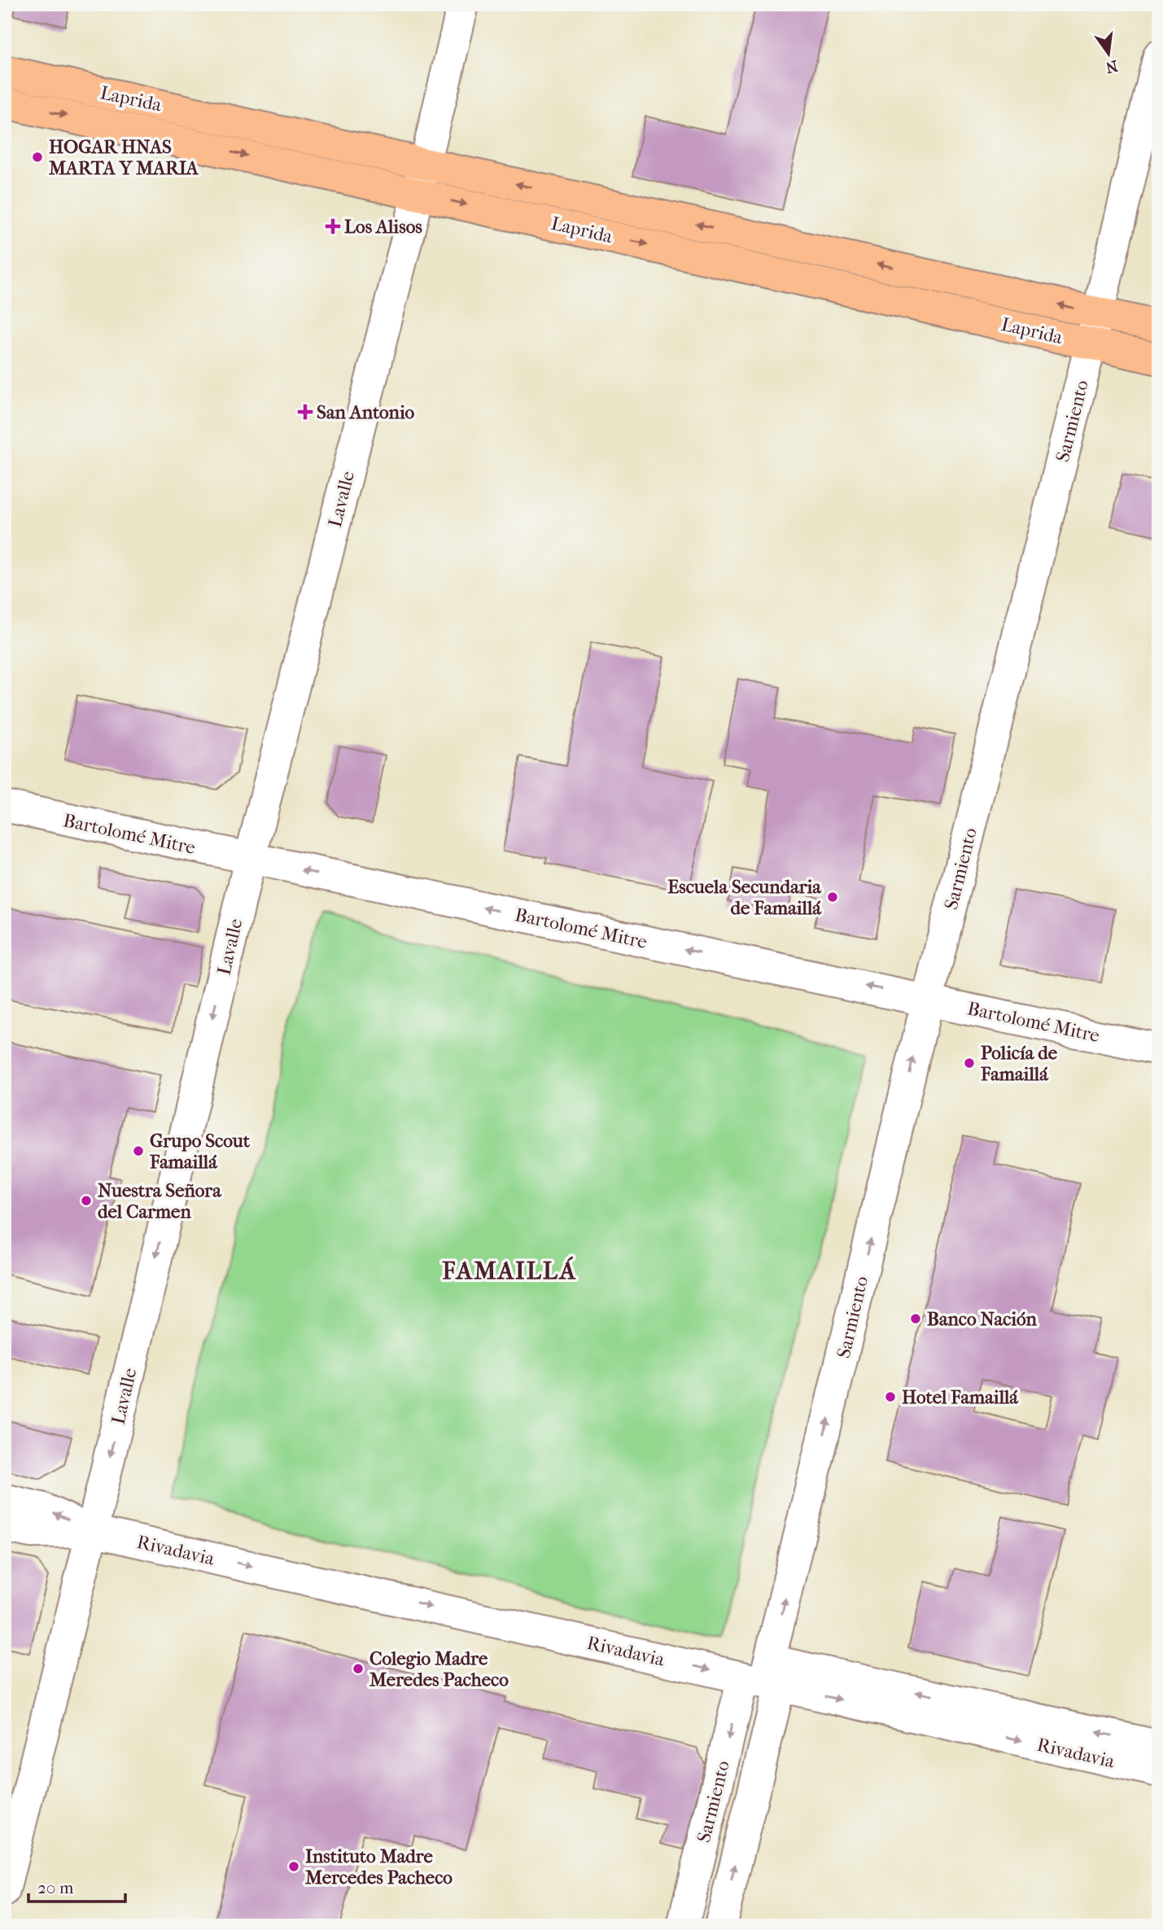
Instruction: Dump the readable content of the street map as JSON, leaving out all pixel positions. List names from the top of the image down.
{
  "streets": {
    "main road": ["Laprida"],
    "street": [
      "Sarmiento",
      "Lavalle",
      "Bartolomé Mitre",
      "Rivadavia"
    ]
  },
  "crossings": [
    ["Laprida", "Sarmiento"],
    ["Laprida", "Lavalle"],
    ["Sarmiento", "Bartolomé Mitre"],
    ["Sarmiento", "Rivadavia"],
    ["Lavalle", "Bartolomé Mitre"],
    ["Lavalle", "Rivadavia"]
  ],
  "one_way": ["Lavalle", "Bartolomé Mitre"],
  "districts": ["FAMAILLÁ"],
  "places": {
    "other": [
      "HOGAR HNAS MARTA Y MARIA",
      "Escuela Secundaria de Famaillá",
      "Policía de Famaillá",
      "Grupo Scout Famaillá",
      "Nuestra Señora del Carmen",
      "Banco Nación",
      "Hotel Famaillá",
      "Colegio Madre Meredes Pacheco",
      "Instituto Madre Mercedes Pacheco"
    ],
    "health": ["Los Alisos", "San Antonio"]
  },
  "scale_bar": "20 m",
  "north": "bottom"
}
